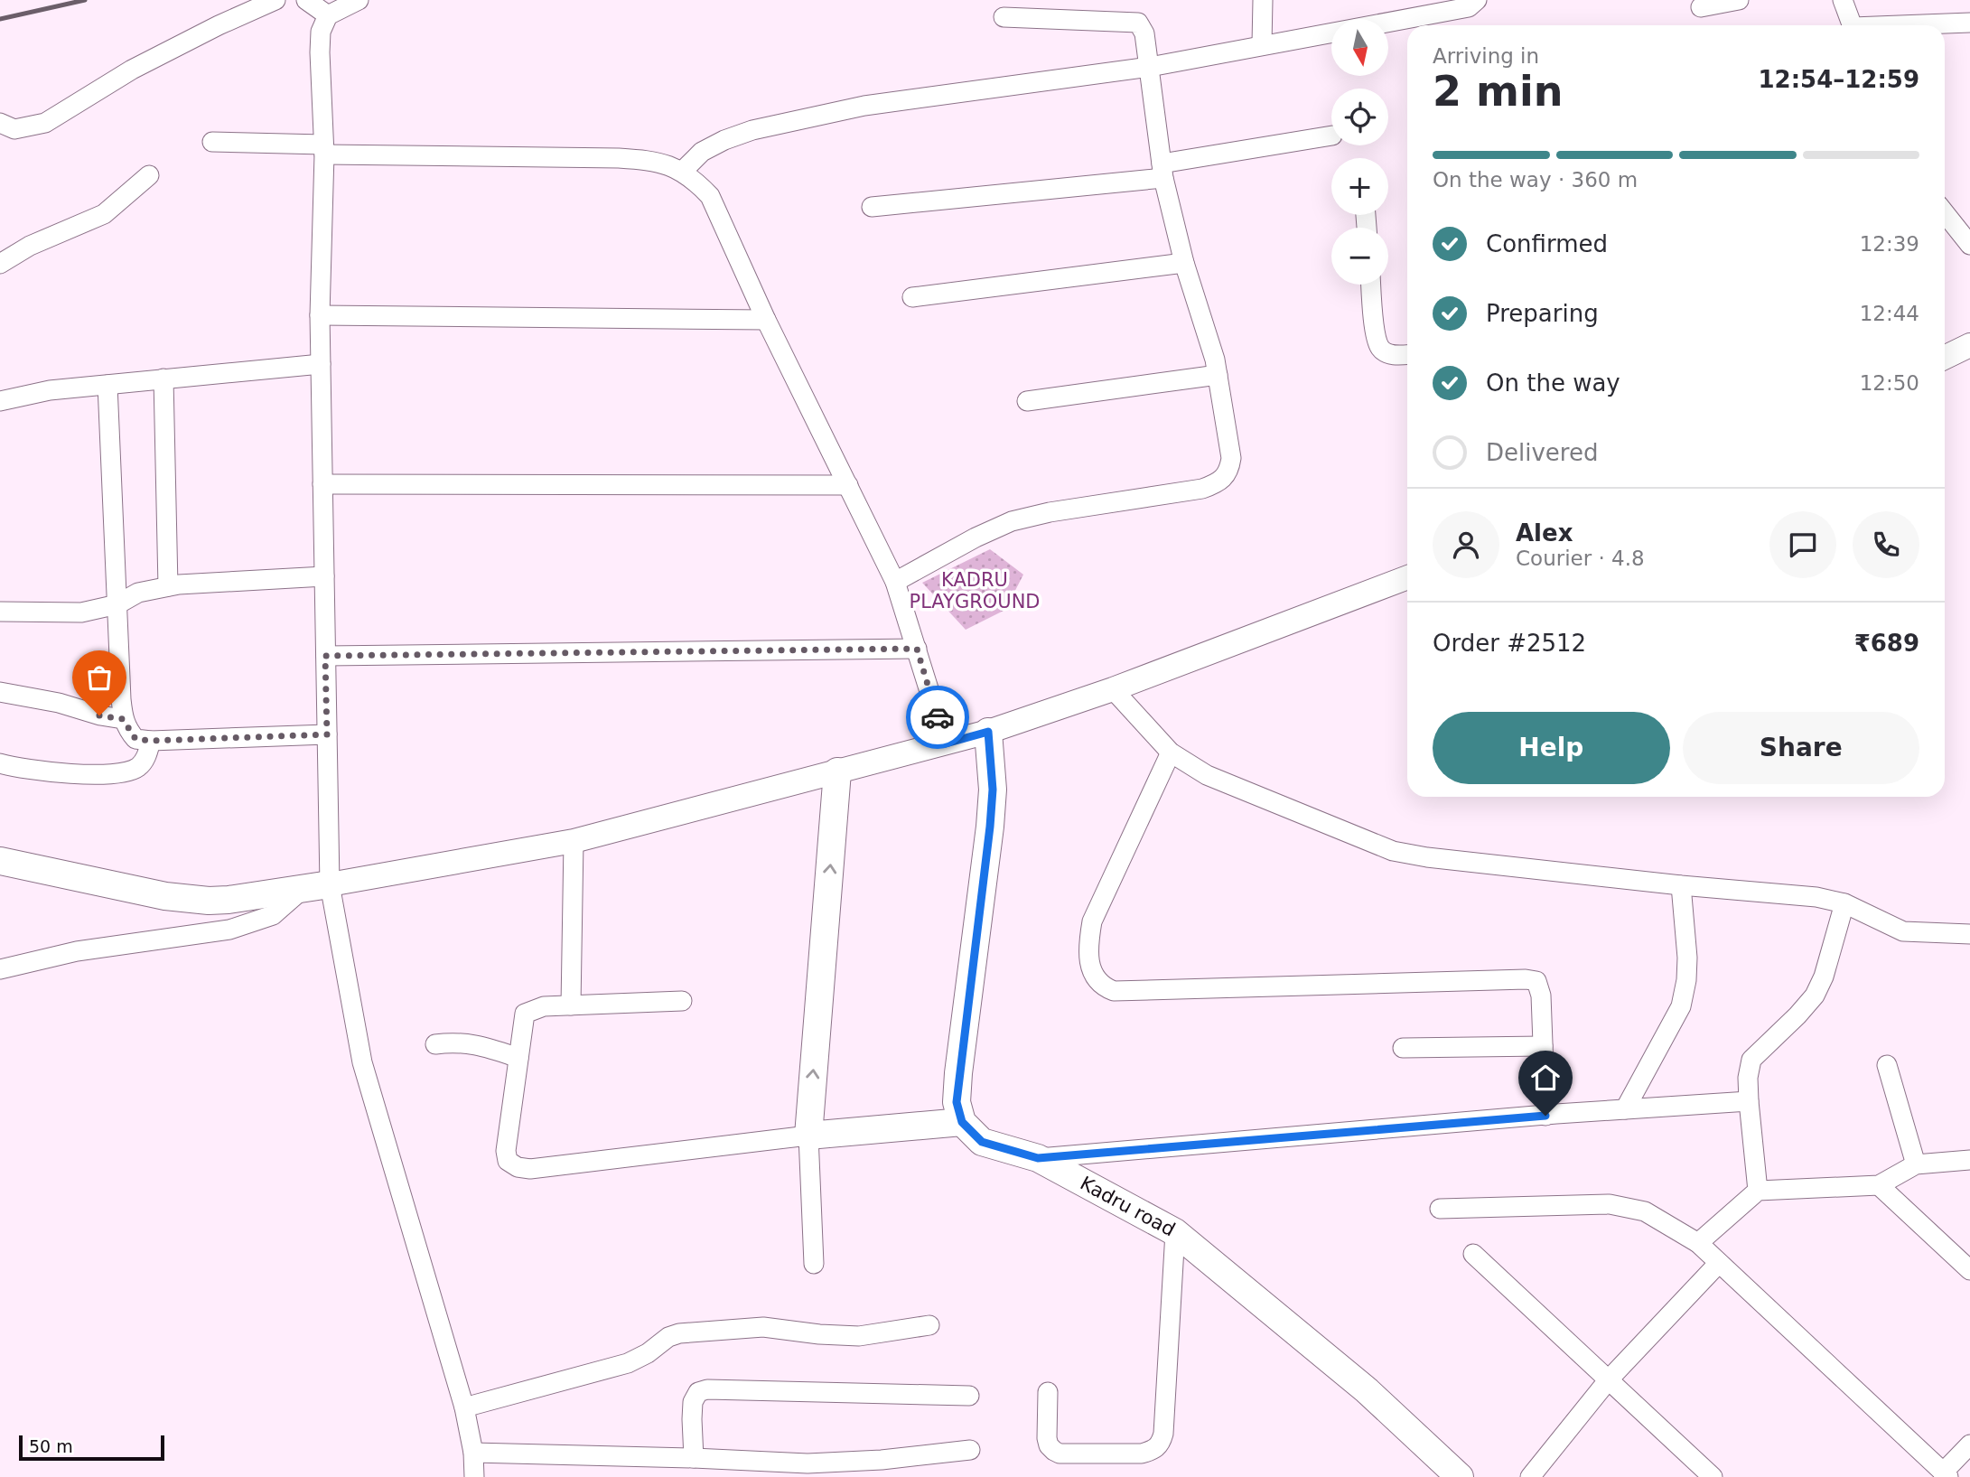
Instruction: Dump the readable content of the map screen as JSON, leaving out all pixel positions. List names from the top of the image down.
{
  "streets": {
    "main road": ["Kadru road"]
  },
  "parks": ["KADRU PLAYGROUND"],
  "scale_bar": "50 m",
  "north": "bottom",
  "page": {
    "map_buttons": ["+", "−"],
    "heading": ["2 min", "Arriving in", "12:54–12:59"],
    "panel": [
      "Alex",
      "Courier · 4.8",
      "Order #2512",
      "₹689"
    ],
    "bar": "On the way · 360 m",
    "list": [
      ["Confirmed", "12:39"],
      ["Preparing", "12:44"],
      ["On the way", "12:50"],
      "Delivered"
    ],
    "buttons": ["Help", "Share"],
    "scale": "50 m"
  }
}
